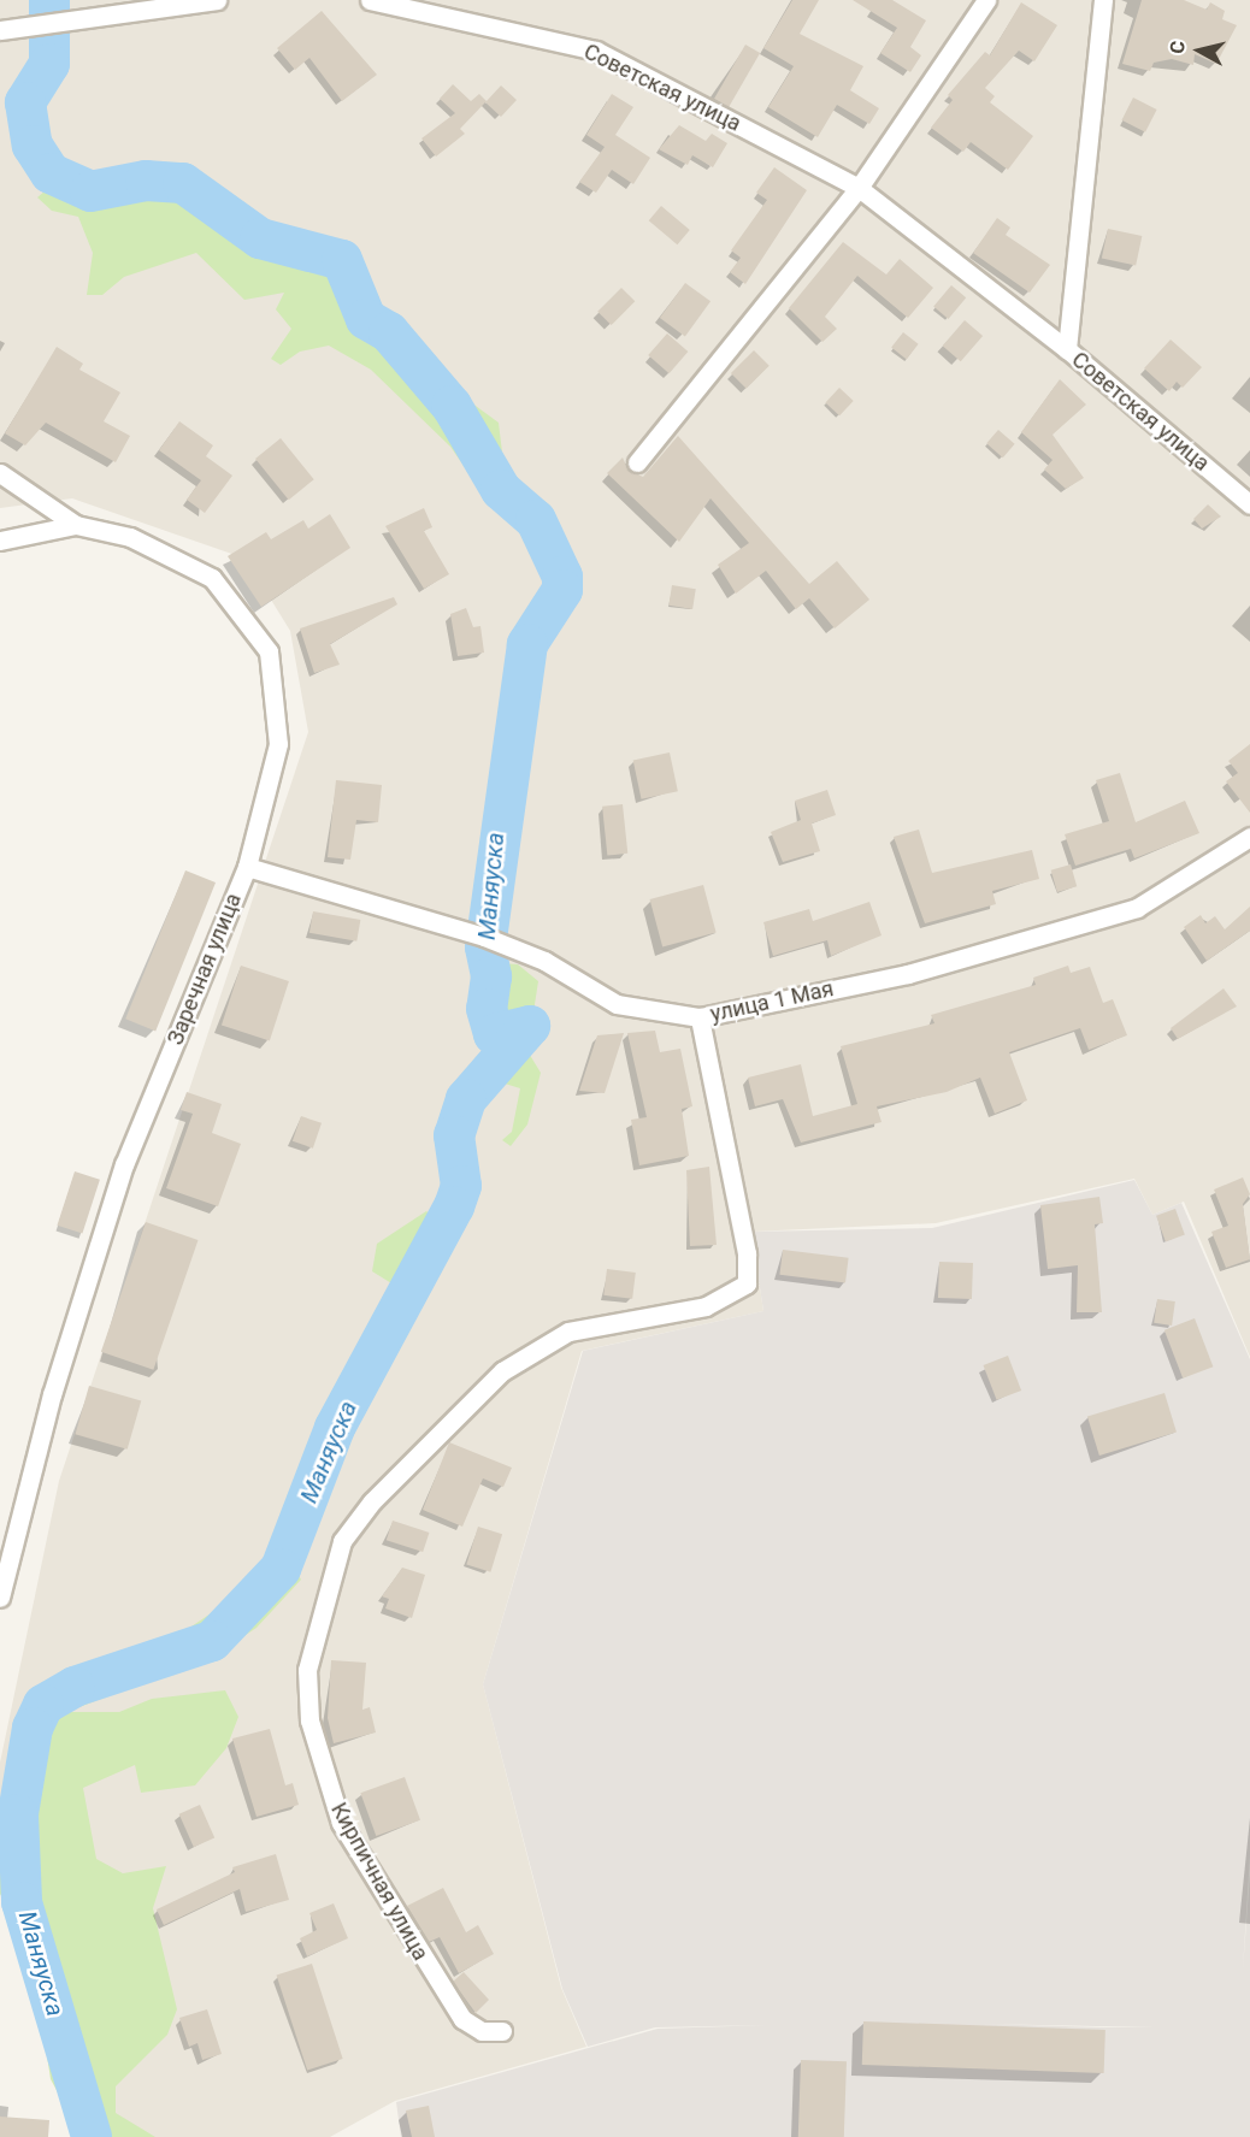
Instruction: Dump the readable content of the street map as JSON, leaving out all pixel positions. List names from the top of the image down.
{
  "streets": {
    "street": [
      "Советская улица",
      "Заречная улица",
      "улица 1 Мая",
      "Кирпичная улица"
    ]
  },
  "crossings": [
    ["Заречная улица", "улица 1 Мая"],
    ["улица 1 Мая", "Кирпичная улица"]
  ],
  "water": ["Маняуска"],
  "north": "left"
}
